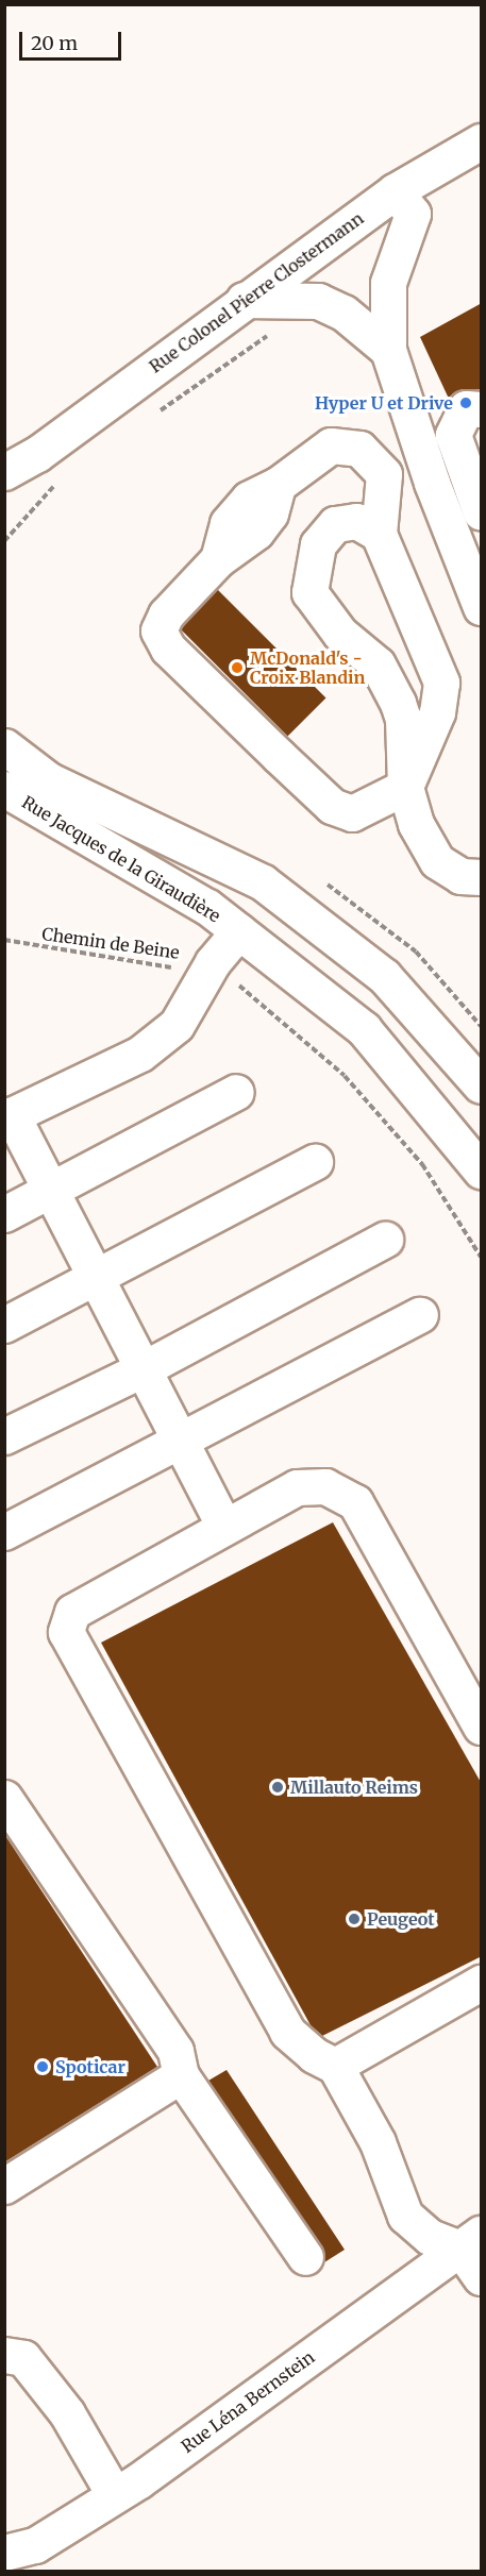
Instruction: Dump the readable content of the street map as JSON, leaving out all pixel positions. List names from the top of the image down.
{
  "streets": {
    "street": ["Rue Colonel Pierre Clostermann", "Rue Jacques de la Giraudière", "Rue Léna Bernstein"],
    "path": ["Chemin de Beine"]
  },
  "places": [
    "Hyper U et Drive",
    "McDonald's - Croix Blandin",
    "Millauto Reims",
    "Peugeot",
    "Spoticar"
  ],
  "scale_bar": "20 m"
}
